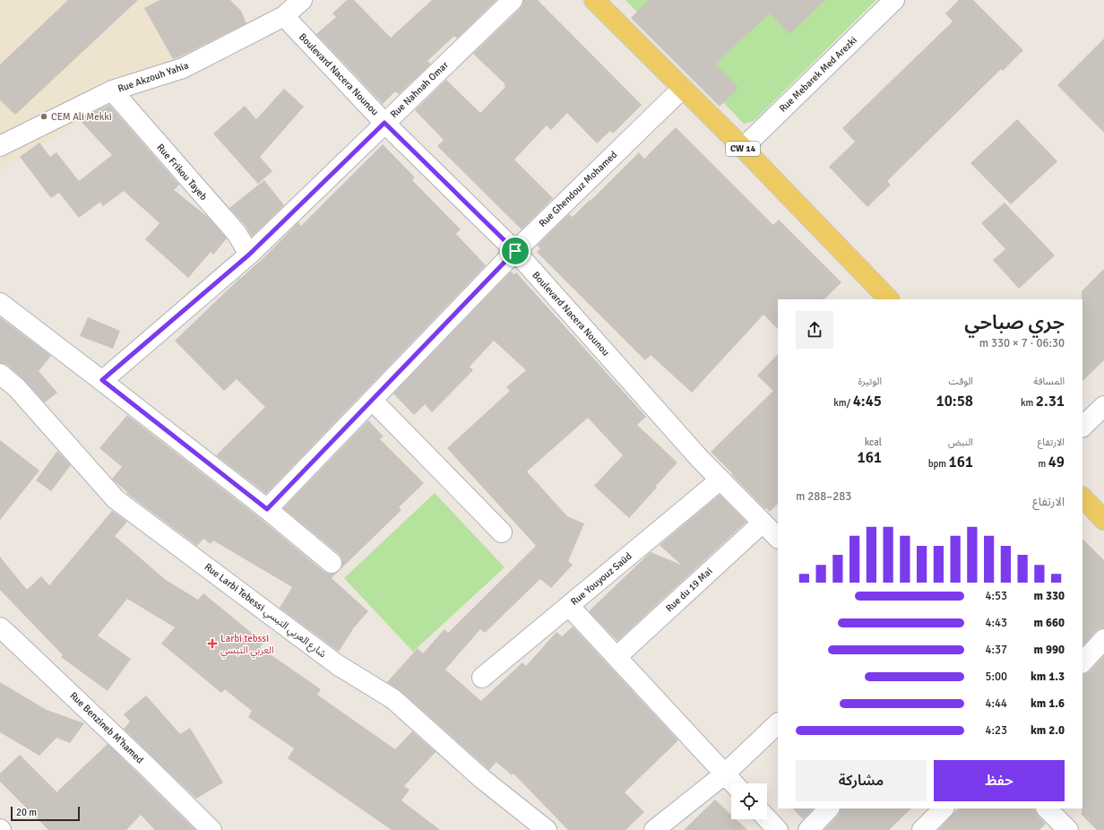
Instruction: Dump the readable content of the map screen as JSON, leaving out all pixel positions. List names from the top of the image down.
{
  "streets": {
    "main road": ["CW 14"],
    "street": [
      "Boulevard Nacera Nounou",
      "Rue Mebarek Med Arezki",
      "Rue Akzouh Yahia",
      "Rue Nahnah Omar",
      "Rue Frikou Tayeb",
      "Rue Ghendouz Mohamed",
      "Rue Youyouz Saüd",
      "Rue du 19 Mai",
      "Rue Larbi Tebessi شارع العربي التبسي",
      "Rue Benzineb M'hamed"
    ]
  },
  "crossings": [
    ["Boulevard Nacera Nounou", "Rue Akzouh Yahia"],
    ["Boulevard Nacera Nounou", "Rue Nahnah Omar"],
    ["Boulevard Nacera Nounou", "Rue Ghendouz Mohamed"],
    ["Boulevard Nacera Nounou", "Rue Youyouz Saüd"],
    ["Boulevard Nacera Nounou", "Rue du 19 Mai"],
    ["Rue Mebarek Med Arezki", "CW 14"],
    ["Rue Akzouh Yahia", "Rue Frikou Tayeb"],
    ["Rue Nahnah Omar", "Rue Frikou Tayeb"],
    ["CW 14", "Rue Ghendouz Mohamed"]
  ],
  "places": {
    "other": ["CEM Ali Mekki"],
    "health": ["Larbi tebssi العربي التبسي"]
  },
  "scale_bar": "20 m",
  "page": {
    "heading": ["جري صباحي", "06:30 · 7 × 330 m"],
    "stats": [
      ["المسافة", "2.31 km"],
      ["الوقت", "10:58"],
      ["الوتيرة", "4:45 /km"],
      ["الارتفاع", "49 m"],
      ["النبض", "161 bpm"],
      ["kcal", "161"]
    ],
    "chart": ["الارتفاع", "283–288 m"],
    "list": [
      {
        "name": "330 m",
        "note": "4:53"
      },
      {
        "name": "660 m",
        "note": "4:43"
      },
      {
        "name": "990 m",
        "note": "4:37"
      },
      {
        "name": "1.3 km",
        "note": "5:00"
      },
      {
        "name": "1.6 km",
        "note": "4:44"
      },
      {
        "name": "2.0 km",
        "note": "4:23"
      }
    ],
    "buttons": ["حفظ", "مشاركة"],
    "scale": "20 m"
  }
}
